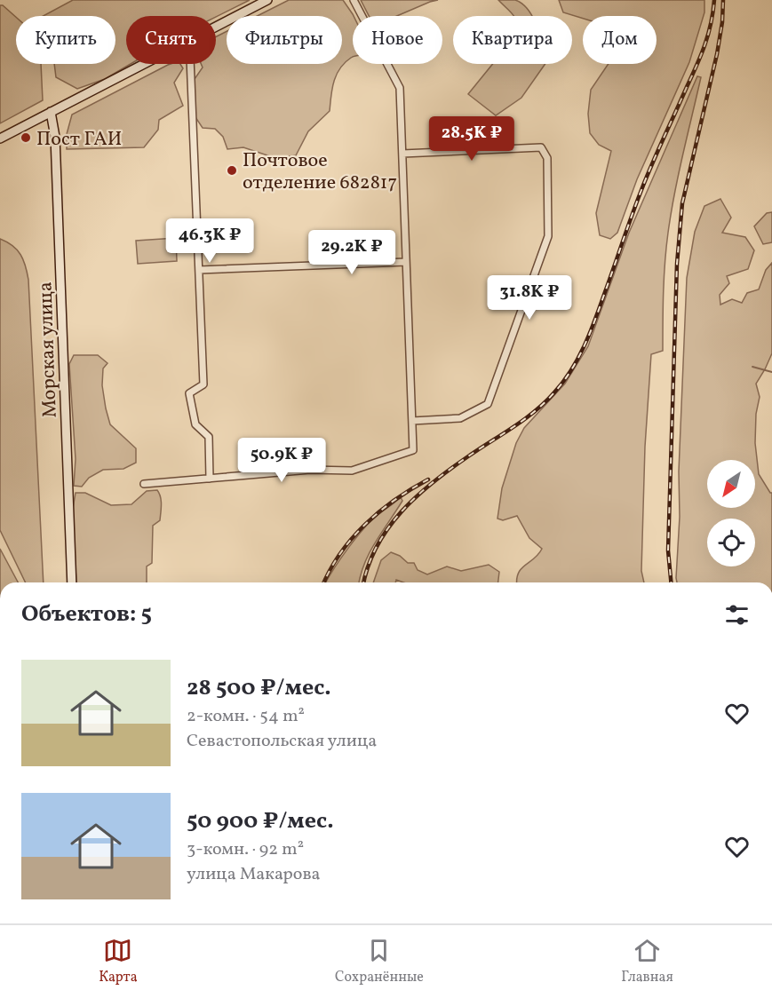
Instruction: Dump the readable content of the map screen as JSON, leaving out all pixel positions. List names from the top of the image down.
{
  "streets": {
    "main road": ["Морская улица"]
  },
  "places": ["Пост ГАИ", "Почтовое отделение 682817"],
  "north": "bottom left",
  "page": {
    "chip": [
      "Купить",
      "Снять",
      "Фильтры",
      "Новое",
      "Квартира",
      "Дом"
    ],
    "price": [
      "28.5K ₽",
      "46.3K ₽",
      "29.2K ₽",
      "31.8K ₽",
      "50.9K ₽"
    ],
    "heading": "Объектов: 5",
    "list": [
      {
        "name": "28 500 ₽/мес.",
        "note": "2-комн. · 54 m² · Севастопольская улица"
      },
      {
        "name": "50 900 ₽/мес.",
        "note": "3-комн. · 92 m² · улица Макарова"
      }
    ],
    "tabs": ["Карта", "Сохранённые", "Главная"]
  }
}
